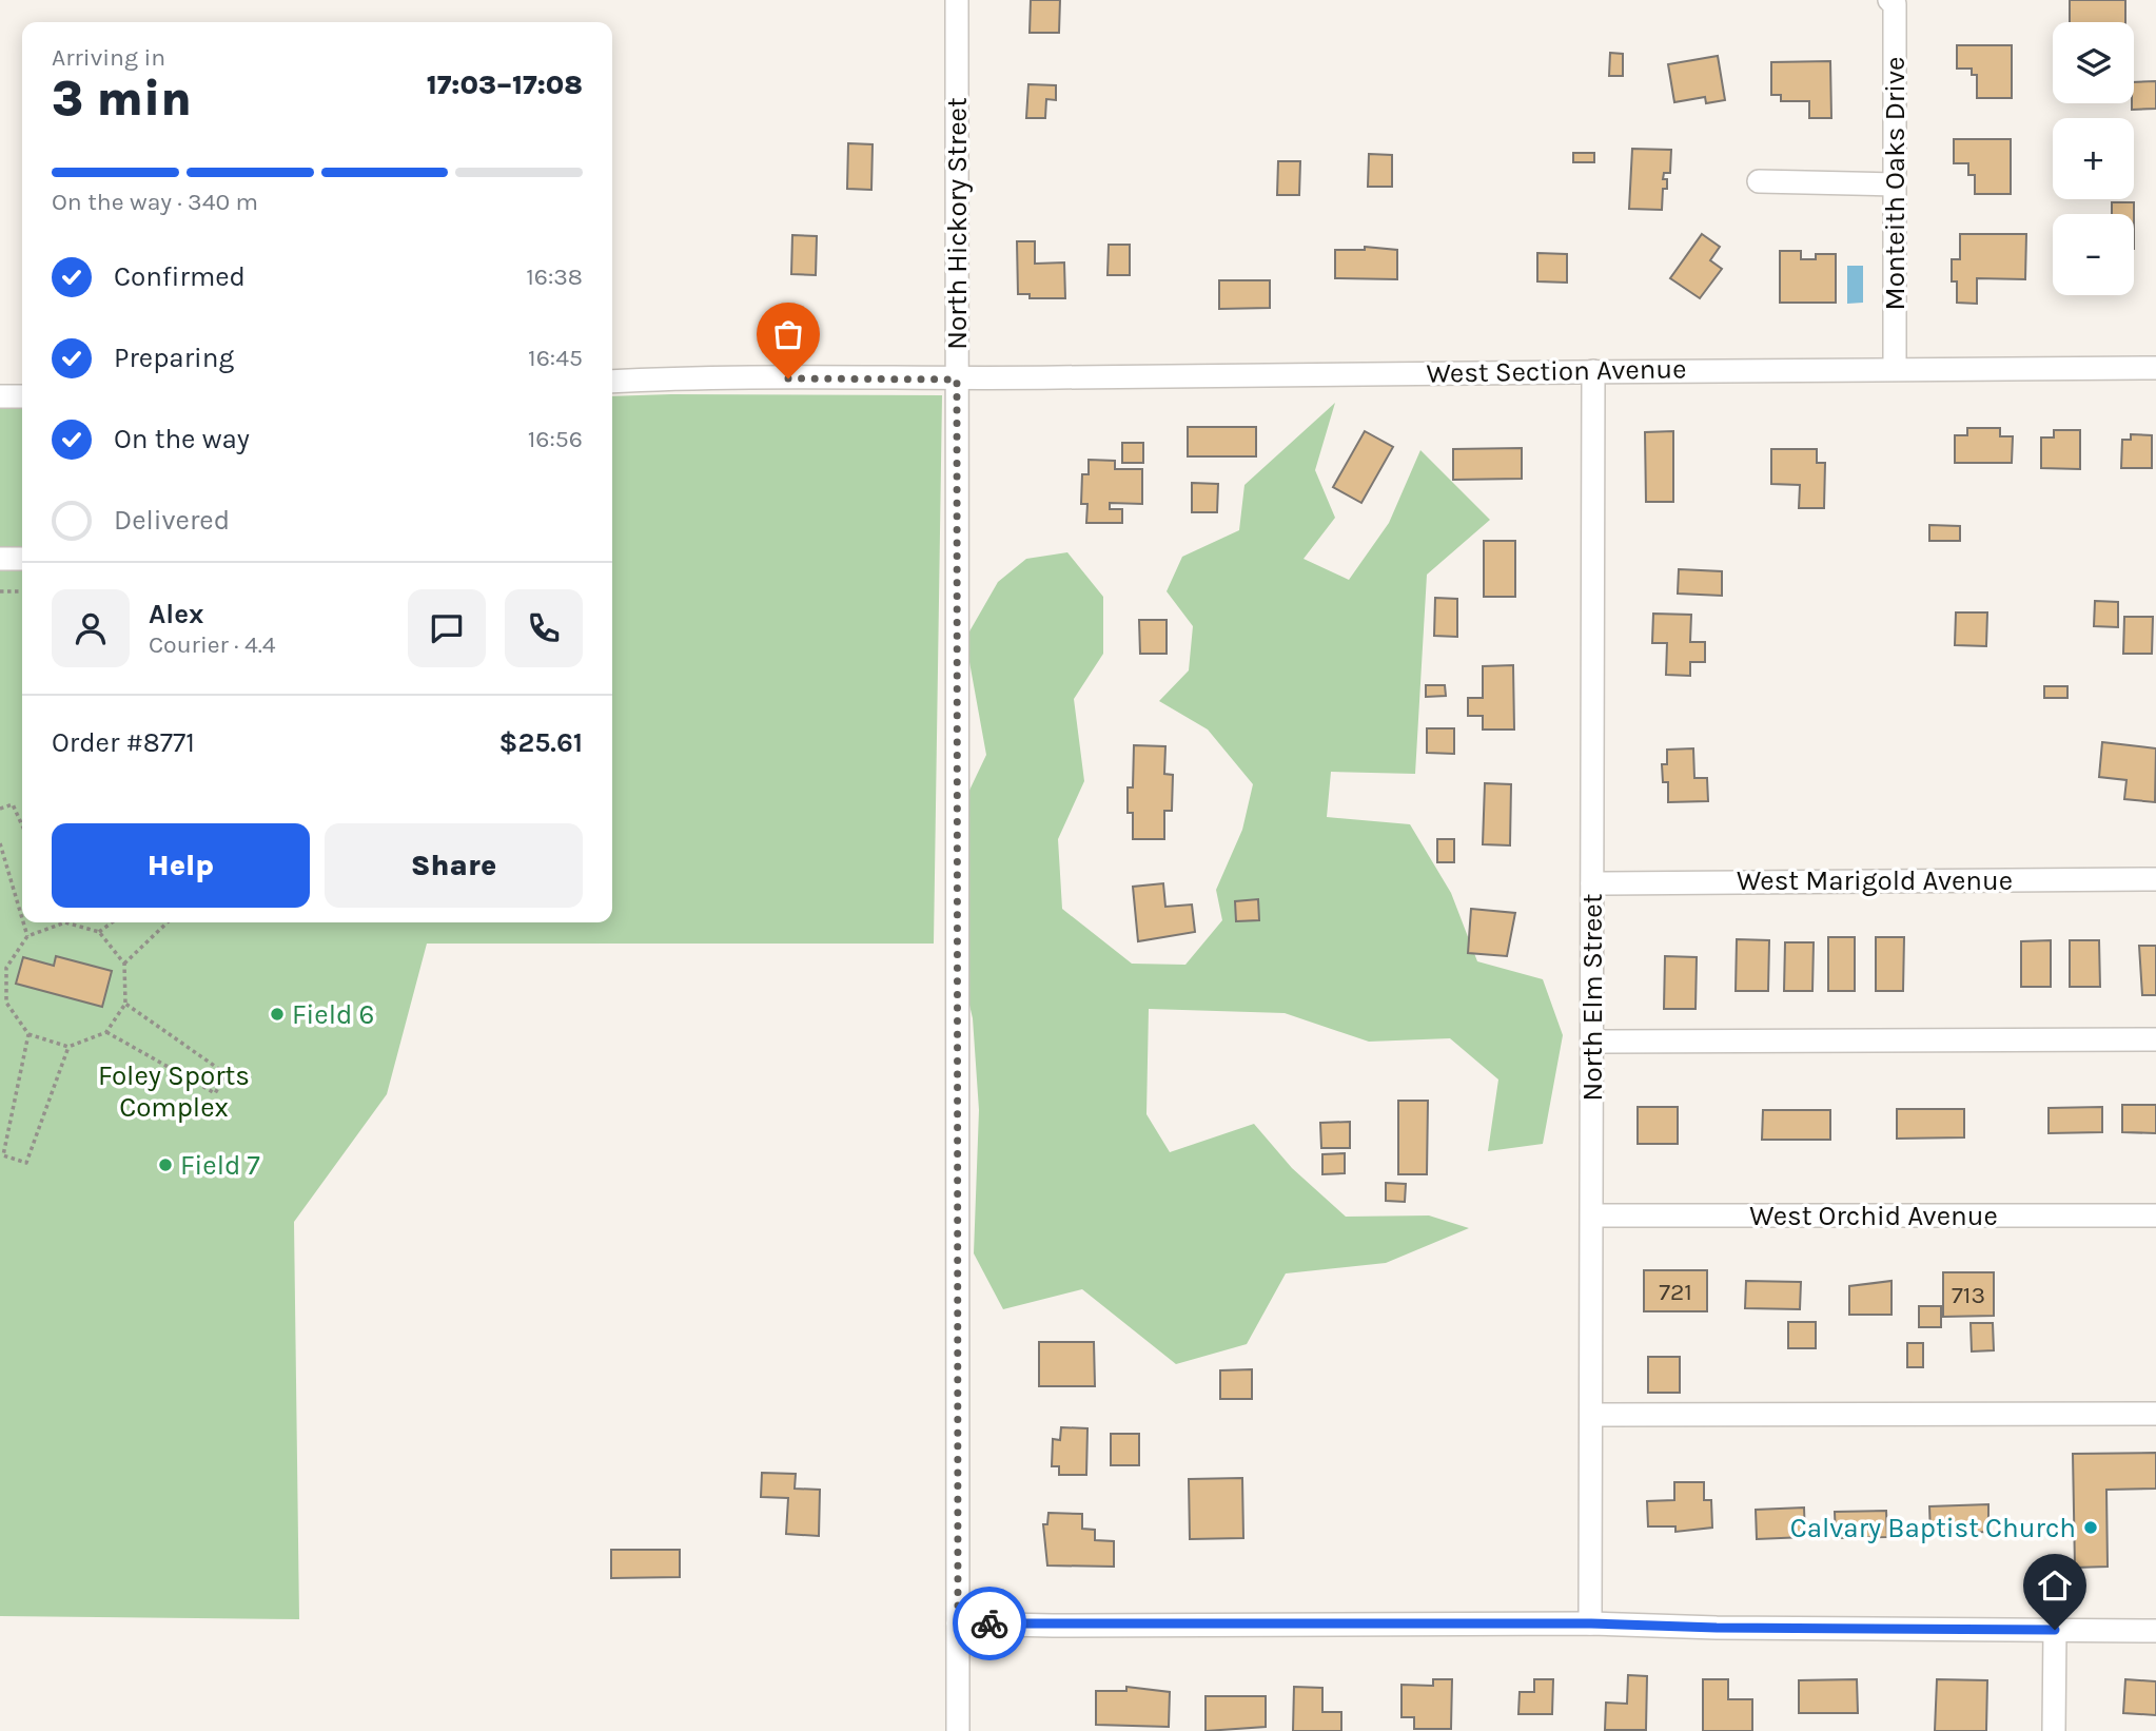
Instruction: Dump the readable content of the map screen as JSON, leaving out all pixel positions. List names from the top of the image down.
{
  "streets": {
    "street": [
      "Monteith Oaks Drive",
      "North Hickory Street",
      "West Section Avenue",
      "West Marigold Avenue",
      "North Elm Street",
      "West Orchid Avenue"
    ]
  },
  "crossings": [
    ["Monteith Oaks Drive", "West Section Avenue"],
    ["North Hickory Street", "West Section Avenue"],
    ["West Section Avenue", "North Elm Street"],
    ["West Marigold Avenue", "North Elm Street"],
    ["North Elm Street", "West Orchid Avenue"]
  ],
  "parks": ["Foley Sports Complex"],
  "places": ["Field 6", "Field 7", "Calvary Baptist Church"],
  "house_numbers": ["721", "713"],
  "page": {
    "map_buttons": ["+", "−"],
    "heading": ["3 min", "Arriving in", "17:03–17:08"],
    "panel": [
      "Alex",
      "Courier · 4.4",
      "Order #8771",
      "$25.61"
    ],
    "bar": "On the way · 340 m",
    "list": [
      ["Confirmed", "16:38"],
      ["Preparing", "16:45"],
      ["On the way", "16:56"],
      "Delivered"
    ],
    "buttons": ["Help", "Share"]
  }
}
